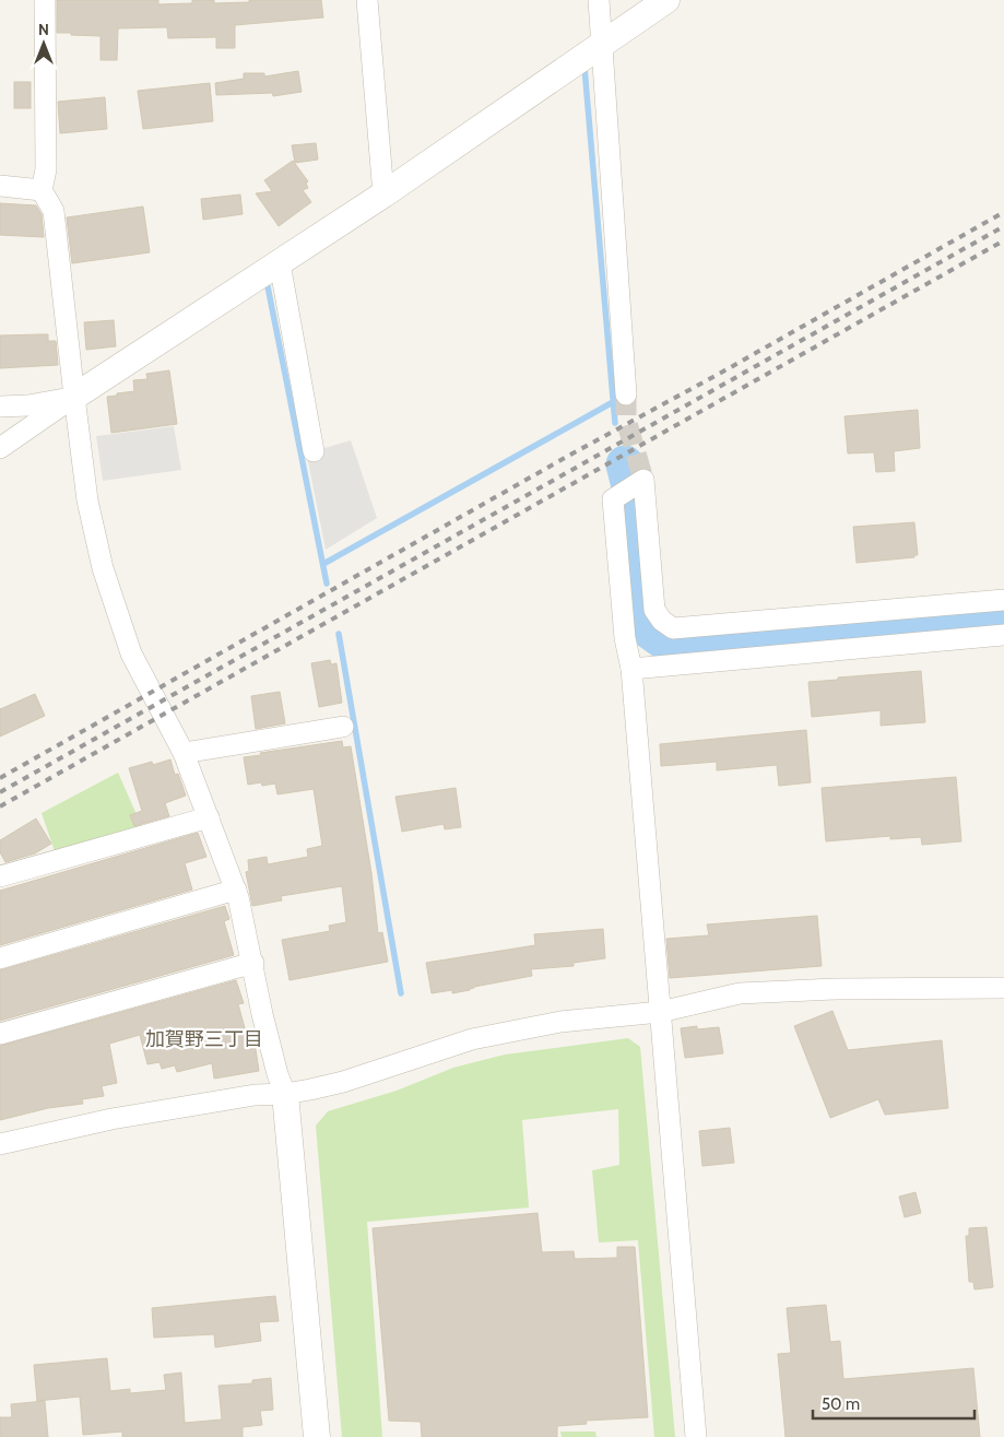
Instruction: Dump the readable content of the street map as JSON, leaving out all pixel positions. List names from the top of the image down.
{
  "districts": ["加賀野三丁目"],
  "scale_bar": "50 m",
  "north": "top"
}
